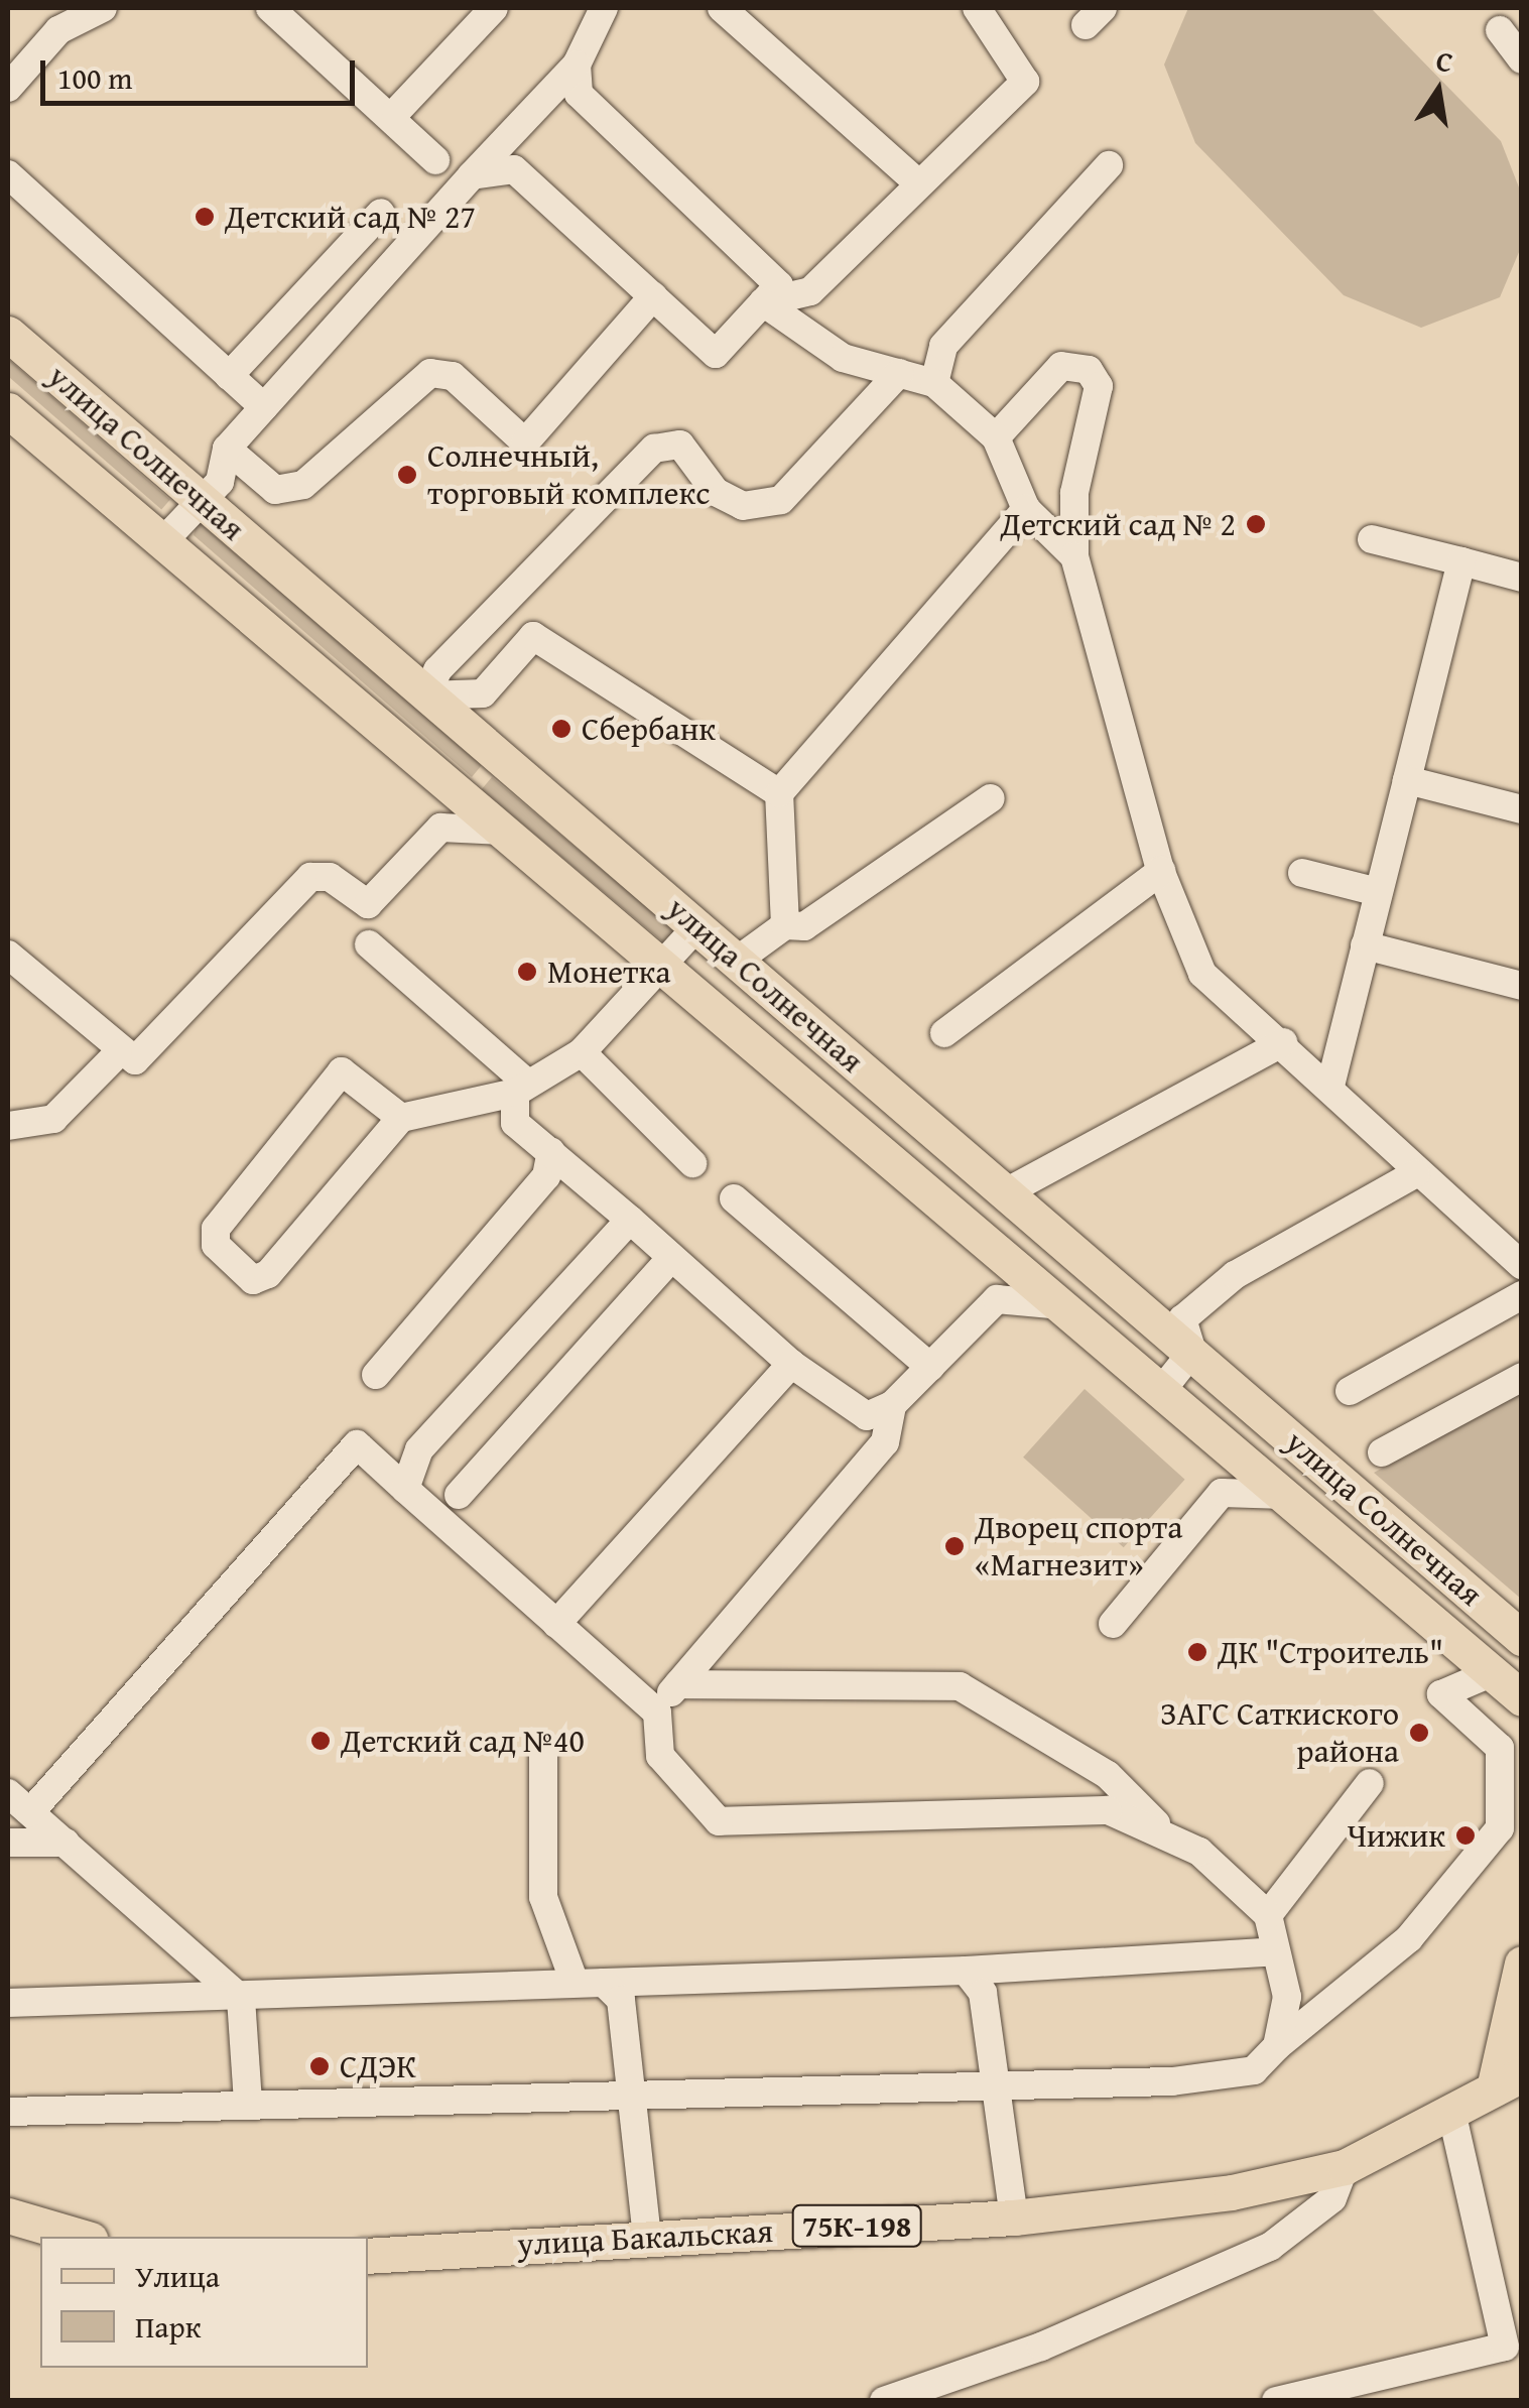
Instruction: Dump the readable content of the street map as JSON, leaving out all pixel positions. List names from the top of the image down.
{
  "streets": {
    "main road": ["улица Солнечная", "75К-198", "улица Бакальская"]
  },
  "crossings": [
    ["75К-198", "улица Бакальская"]
  ],
  "places": [
    "Детский сад № 27",
    "Солнечный, торговый комплекс",
    "Детский сад № 2",
    "Сбербанк",
    "Монетка",
    "Дворец спорта «Магнезит»",
    "ДК \"Строитель\"",
    "ЗАГС Саткиского района",
    "Детский сад №40",
    "Чижик",
    "СДЭК"
  ],
  "legend": ["Улица", "Парк"],
  "scale_bar": "100 m",
  "north": "top"
}
